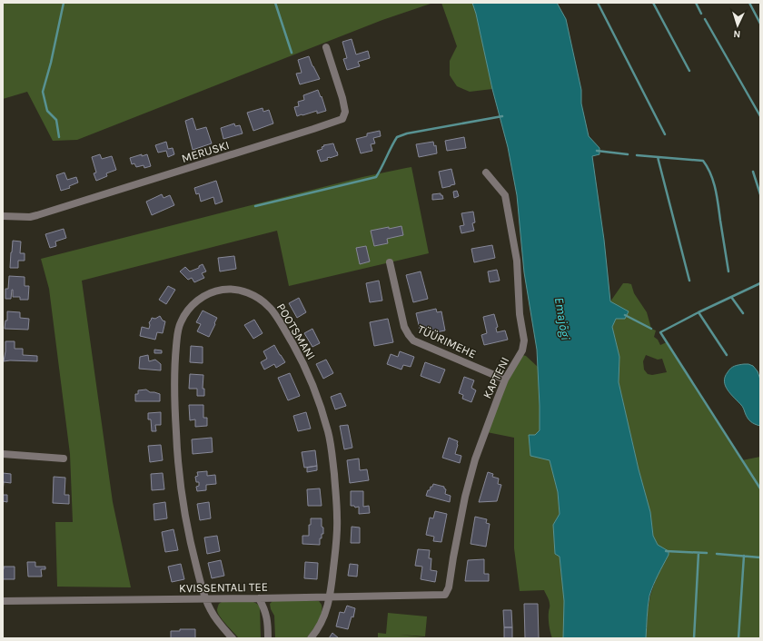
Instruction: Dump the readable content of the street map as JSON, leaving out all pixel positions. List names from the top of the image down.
{
  "streets": {
    "street": [
      "MERUSKI",
      "POOTSMANI",
      "TÜÜRIMEHE",
      "KAPTENI",
      "KVISSENTALI TEE"
    ]
  },
  "crossings": [
    ["POOTSMANI", "KVISSENTALI TEE"],
    ["TÜÜRIMEHE", "KAPTENI"],
    ["KAPTENI", "KVISSENTALI TEE"]
  ],
  "water": ["Emajõgi"],
  "north": "bottom"
}
